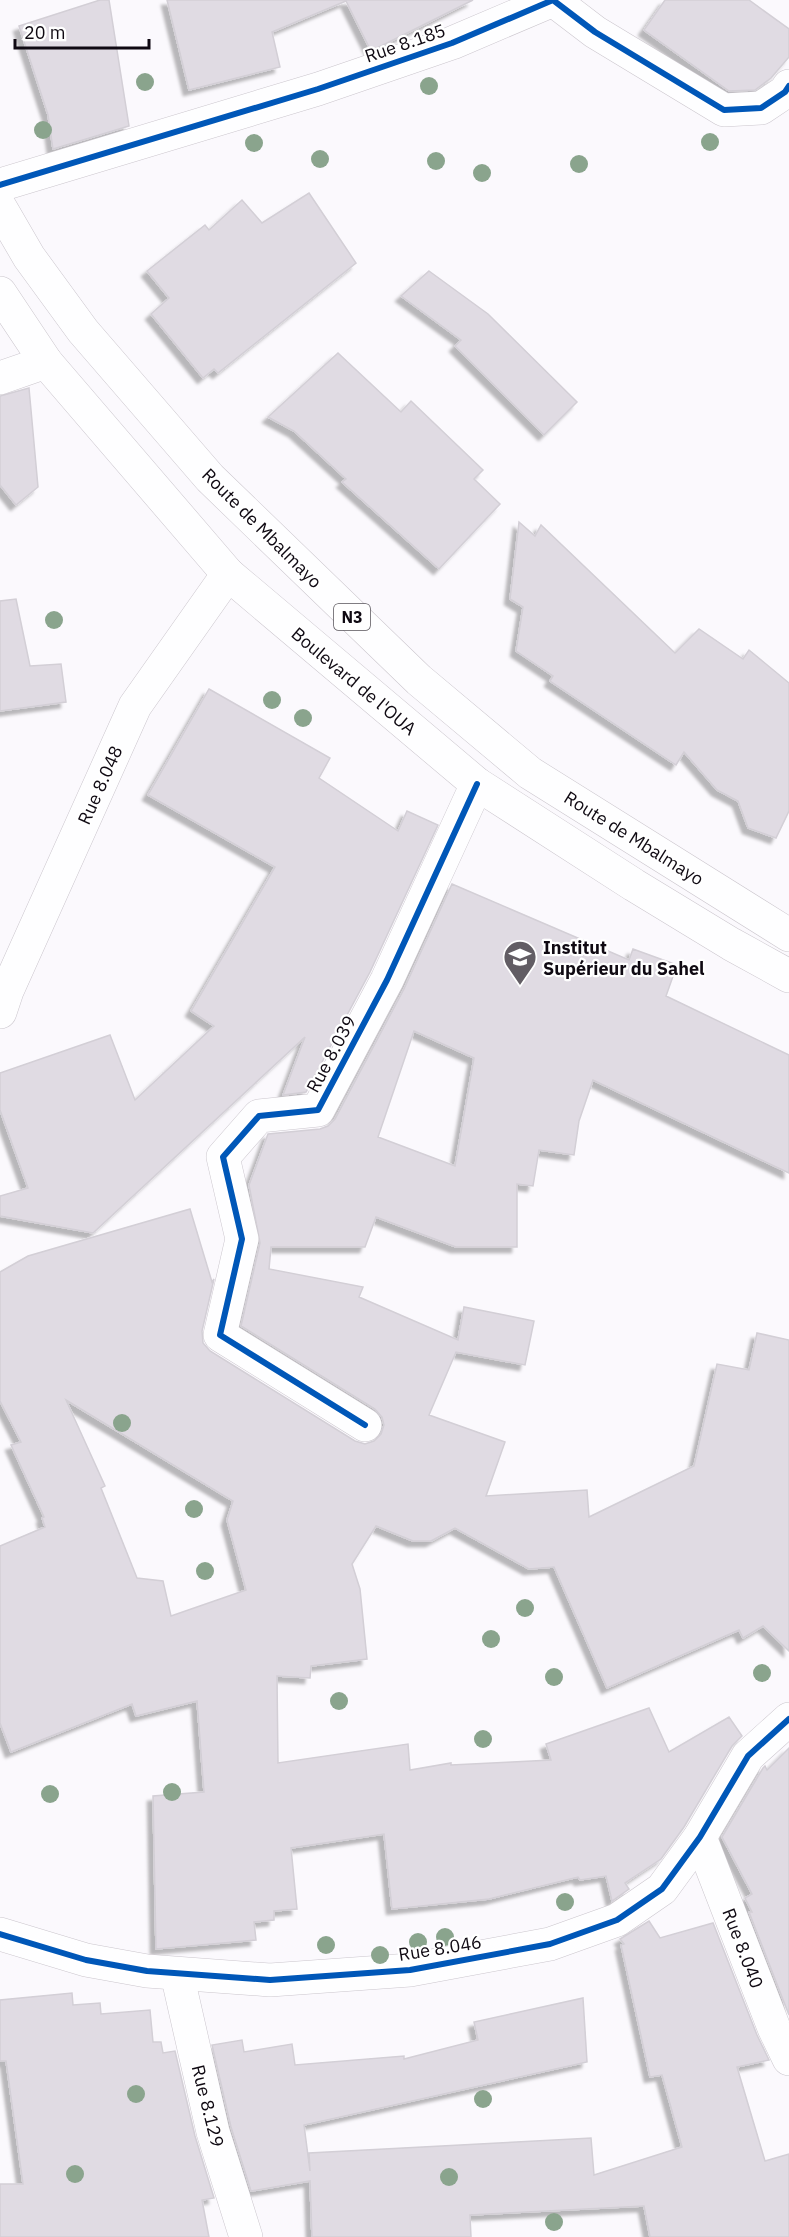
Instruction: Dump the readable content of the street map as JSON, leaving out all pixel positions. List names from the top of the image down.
{
  "streets": {
    "main road": [
      "Rue 8.185",
      "Route de Mbalmayo",
      "N3",
      "Boulevard de l'OUA",
      "Rue 8.048",
      "Rue 8.039",
      "Rue 8.046",
      "Rue 8.040",
      "Rue 8.129"
    ]
  },
  "crossings": [
    ["Boulevard de l'OUA", "Rue 8.048"],
    ["Boulevard de l'OUA", "Rue 8.039"],
    ["Rue 8.046", "Rue 8.040"],
    ["Rue 8.046", "Rue 8.129"]
  ],
  "places": {
    "school or university": ["Institut Supérieur du Sahel"]
  },
  "scale_bar": "20 m"
}
